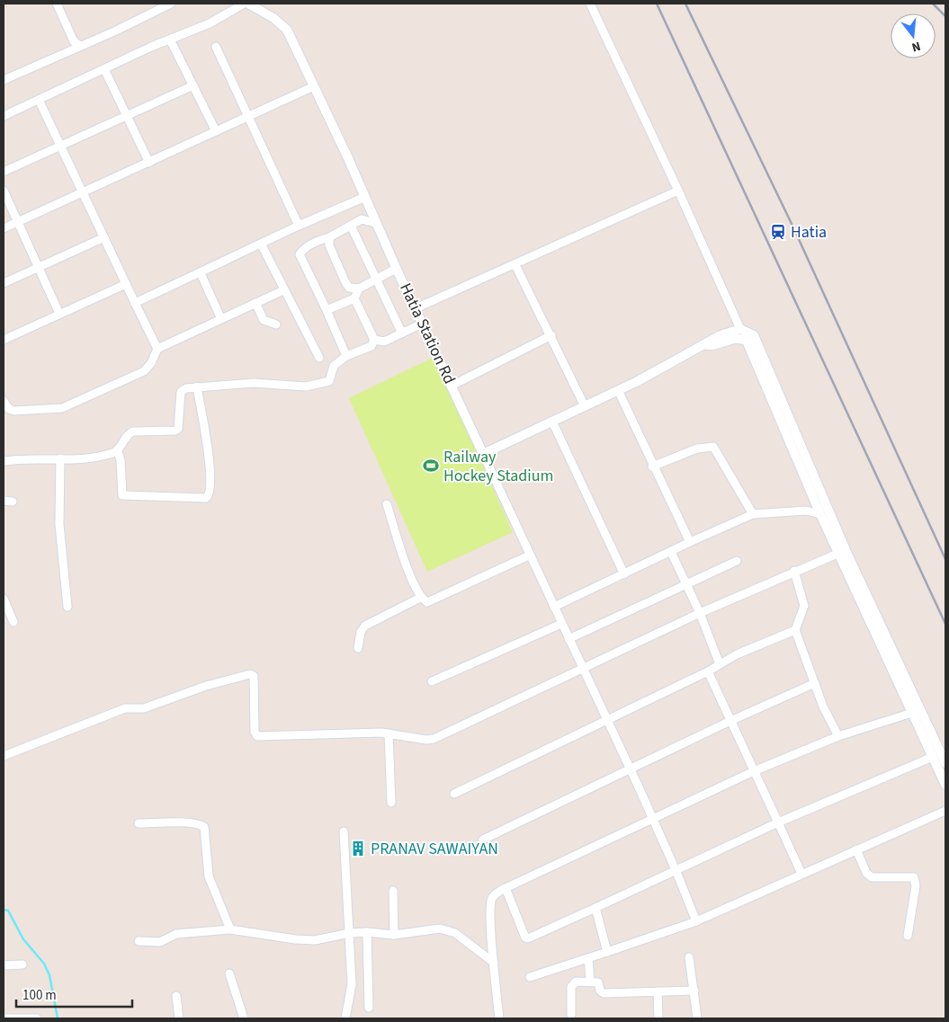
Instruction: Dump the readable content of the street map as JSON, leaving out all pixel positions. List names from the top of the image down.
{
  "streets": {
    "street": ["Hatia Station Rd"]
  },
  "places": {
    "station": ["Hatia"],
    "sports": ["Railway Hockey Stadium"],
    "building": ["PRANAV SAWAIYAN"]
  },
  "scale_bar": "100 m",
  "north": "bottom"
}
